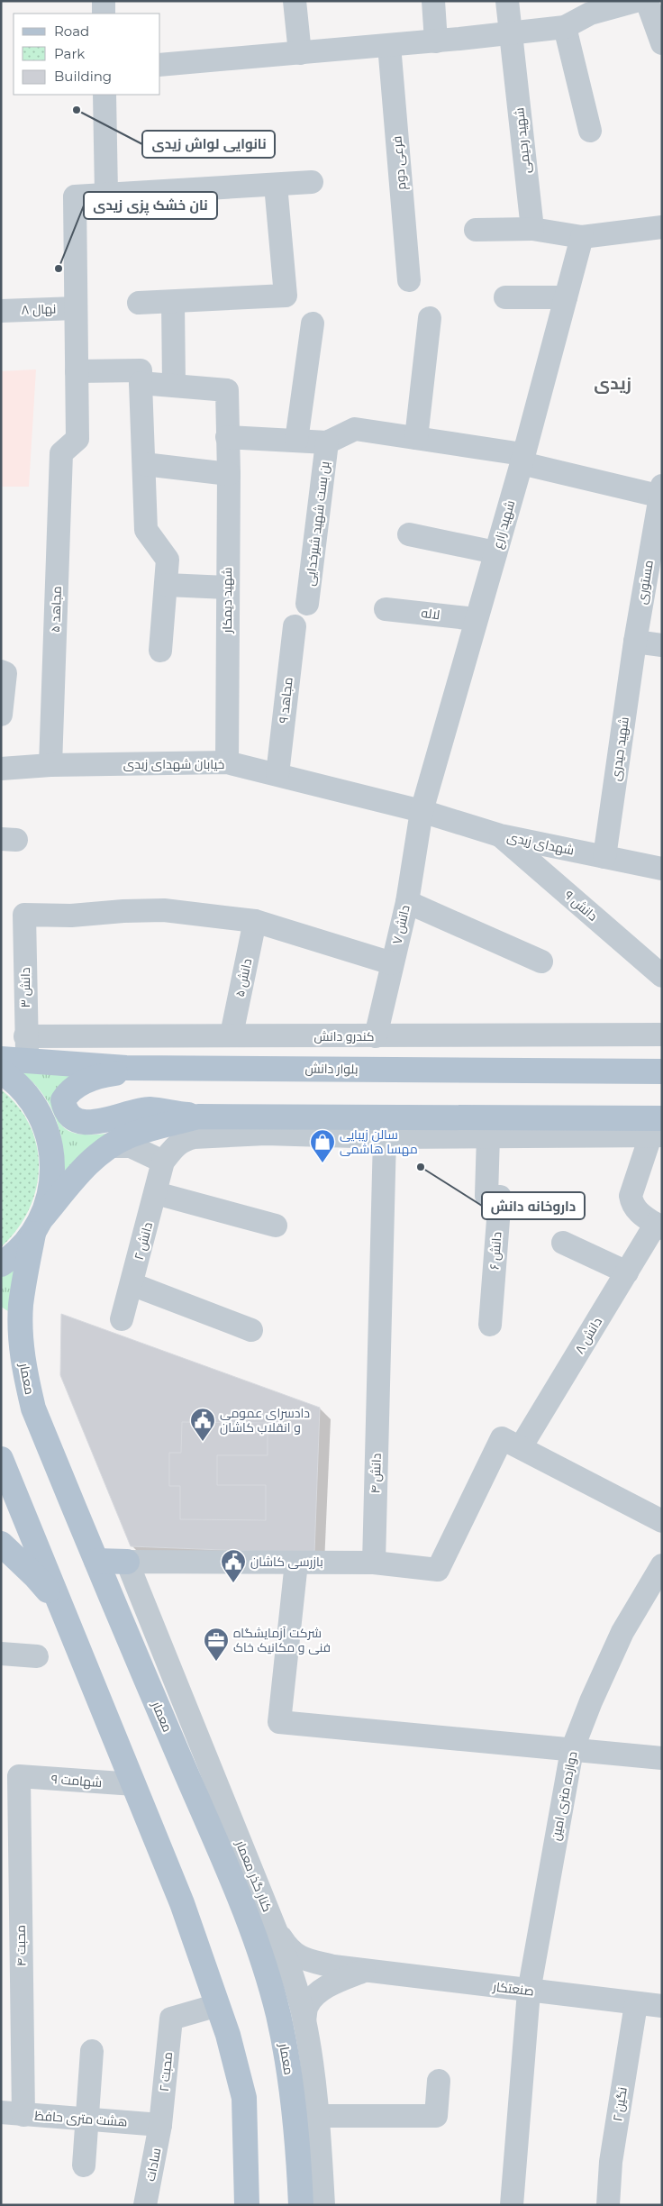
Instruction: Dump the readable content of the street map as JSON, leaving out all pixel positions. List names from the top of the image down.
{
  "streets": {
    "main road": ["بلوار دانش", "معمار"],
    "street": [
      "شهید رحیمی",
      "فرعی دوم",
      "نهال ۸",
      "بن بست شهید شیرخدایی",
      "شهید زارع",
      "مستوری",
      "شهید دیمکار",
      "مجاهد ۵",
      "لاله",
      "مجاهد ۹",
      "شهید حیدری",
      "خیابان شهدای زیدی",
      "شهدای زیدی",
      "دانش ۹",
      "دانش ۷",
      "دانش ۵",
      "دانش ۳",
      "کندرو دانش",
      "دانش ۲",
      "دانش ۶",
      "دانش ۸",
      "دانش ۴",
      "شهامت ۹",
      "دوازده متری امین",
      "کنار گذر معمار",
      "محبت ۴",
      "صنعتکار",
      "محبت ۲",
      "نگین ۲",
      "هشت متری حافظ",
      "سادات"
    ]
  },
  "crossings": [
    ["شهید زارع", "لاله"],
    ["شهید زارع", "خیابان شهدای زیدی"],
    ["شهید زارع", "شهدای زیدی"],
    ["شهید زارع", "دانش ۷"],
    ["مستوری", "شهید حیدری"],
    ["شهید دیمکار", "خیابان شهدای زیدی"],
    ["مجاهد ۵", "خیابان شهدای زیدی"],
    ["مجاهد ۹", "خیابان شهدای زیدی"],
    ["شهید حیدری", "شهدای زیدی"],
    ["خیابان شهدای زیدی", "شهدای زیدی"],
    ["خیابان شهدای زیدی", "دانش ۷"],
    ["شهدای زیدی", "دانش ۹"],
    ["شهدای زیدی", "دانش ۷"],
    ["دانش ۷", "کندرو دانش"],
    ["دانش ۵", "دانش ۳"],
    ["دانش ۵", "کندرو دانش"],
    ["دانش ۳", "کندرو دانش"],
    ["دانش ۳", "بلوار دانش"],
    ["شهامت ۹", "محبت ۴"],
    ["دوازده متری امین", "صنعتکار"],
    ["کنار گذر معمار", "صنعتکار"],
    ["محبت ۴", "هشت متری حافظ"],
    ["صنعتکار", "نگین ۲"],
    ["محبت ۲", "هشت متری حافظ"],
    ["محبت ۲", "سادات"],
    ["هشت متری حافظ", "سادات"]
  ],
  "districts": ["زیدی"],
  "places": {
    "other": ["نانوایی لواش زیدی", "نان خشک پزی زیدی", "داروخانه دانش"],
    "shop": ["سالن زیبایی مهسا هاشمی"],
    "public building": ["دادسرای عمومی و انقلاب کاشان", "بازرسی کاشان"],
    "office": ["شرکت آزمایشگاه فنی و مکانیک خاک"]
  },
  "legend": ["Road", "Park", "Building"]
}
